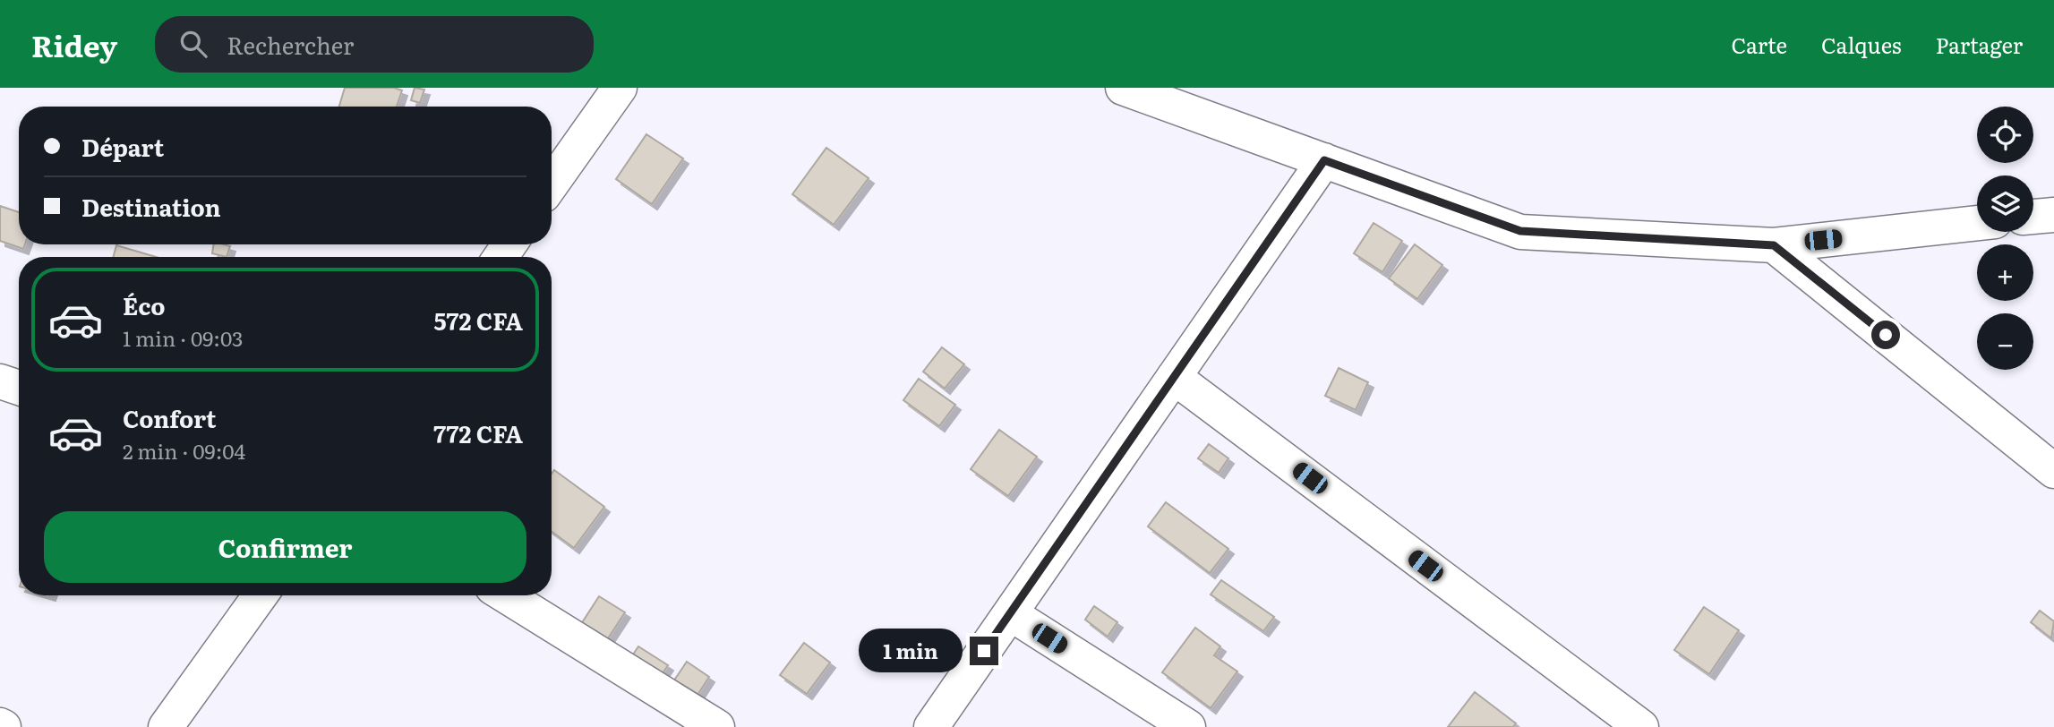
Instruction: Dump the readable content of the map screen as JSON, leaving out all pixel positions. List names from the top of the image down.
{
  "page": {
    "header": "Ridey",
    "search": "Rechercher",
    "nav": ["Carte", "Calques", "Partager"],
    "map_buttons": ["+", "−"],
    "banner": ["Départ", "Destination"],
    "list": [
      {
        "name": "Éco",
        "note": "1 min · 09:03",
        "value": "572 CFA"
      },
      {
        "name": "Confort",
        "note": "2 min · 09:04",
        "value": "772 CFA"
      }
    ],
    "buttons": "Confirmer",
    "bubble": "1 min"
  }
}
